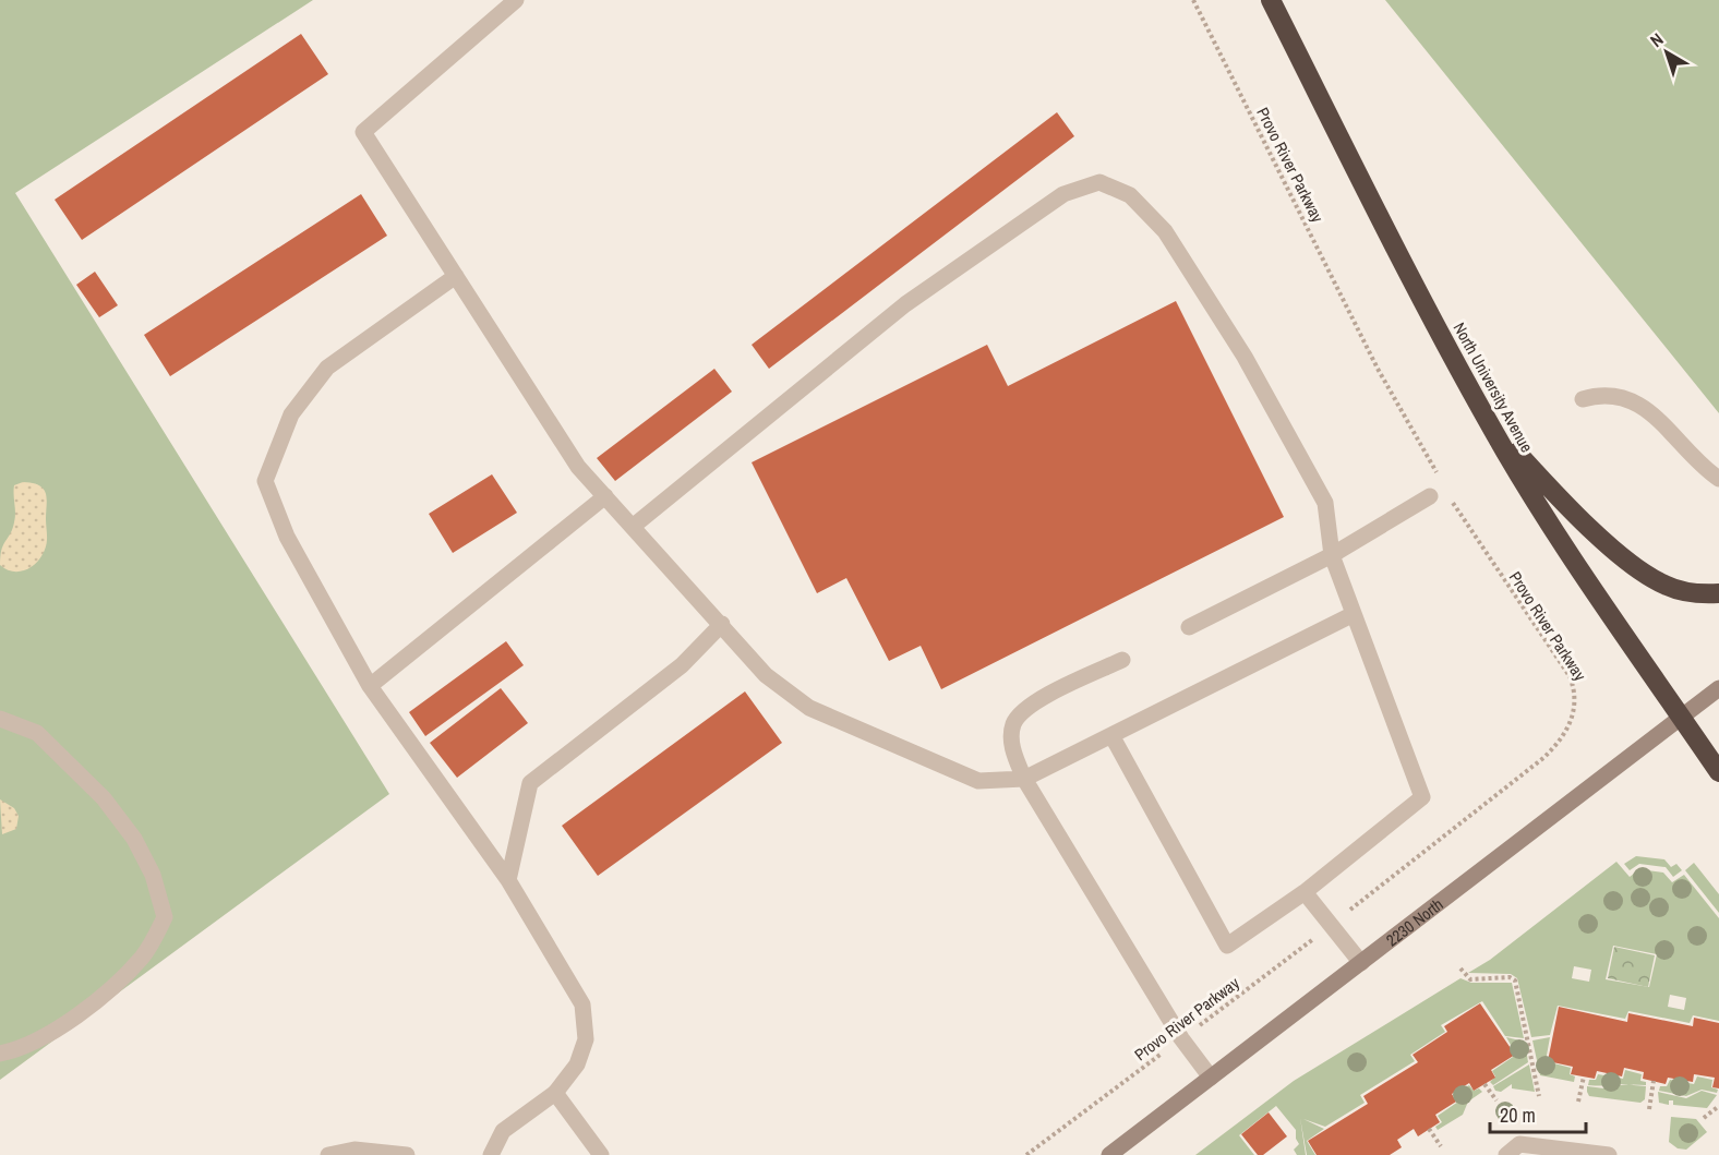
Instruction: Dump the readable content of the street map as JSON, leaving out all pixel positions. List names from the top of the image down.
{
  "streets": {
    "highway": ["North University Avenue"],
    "main road": ["2230 North"],
    "path": ["Provo River Parkway"]
  },
  "crossings": [
    ["North University Avenue", "2230 North"]
  ],
  "scale_bar": "20 m",
  "north": "top left"
}
